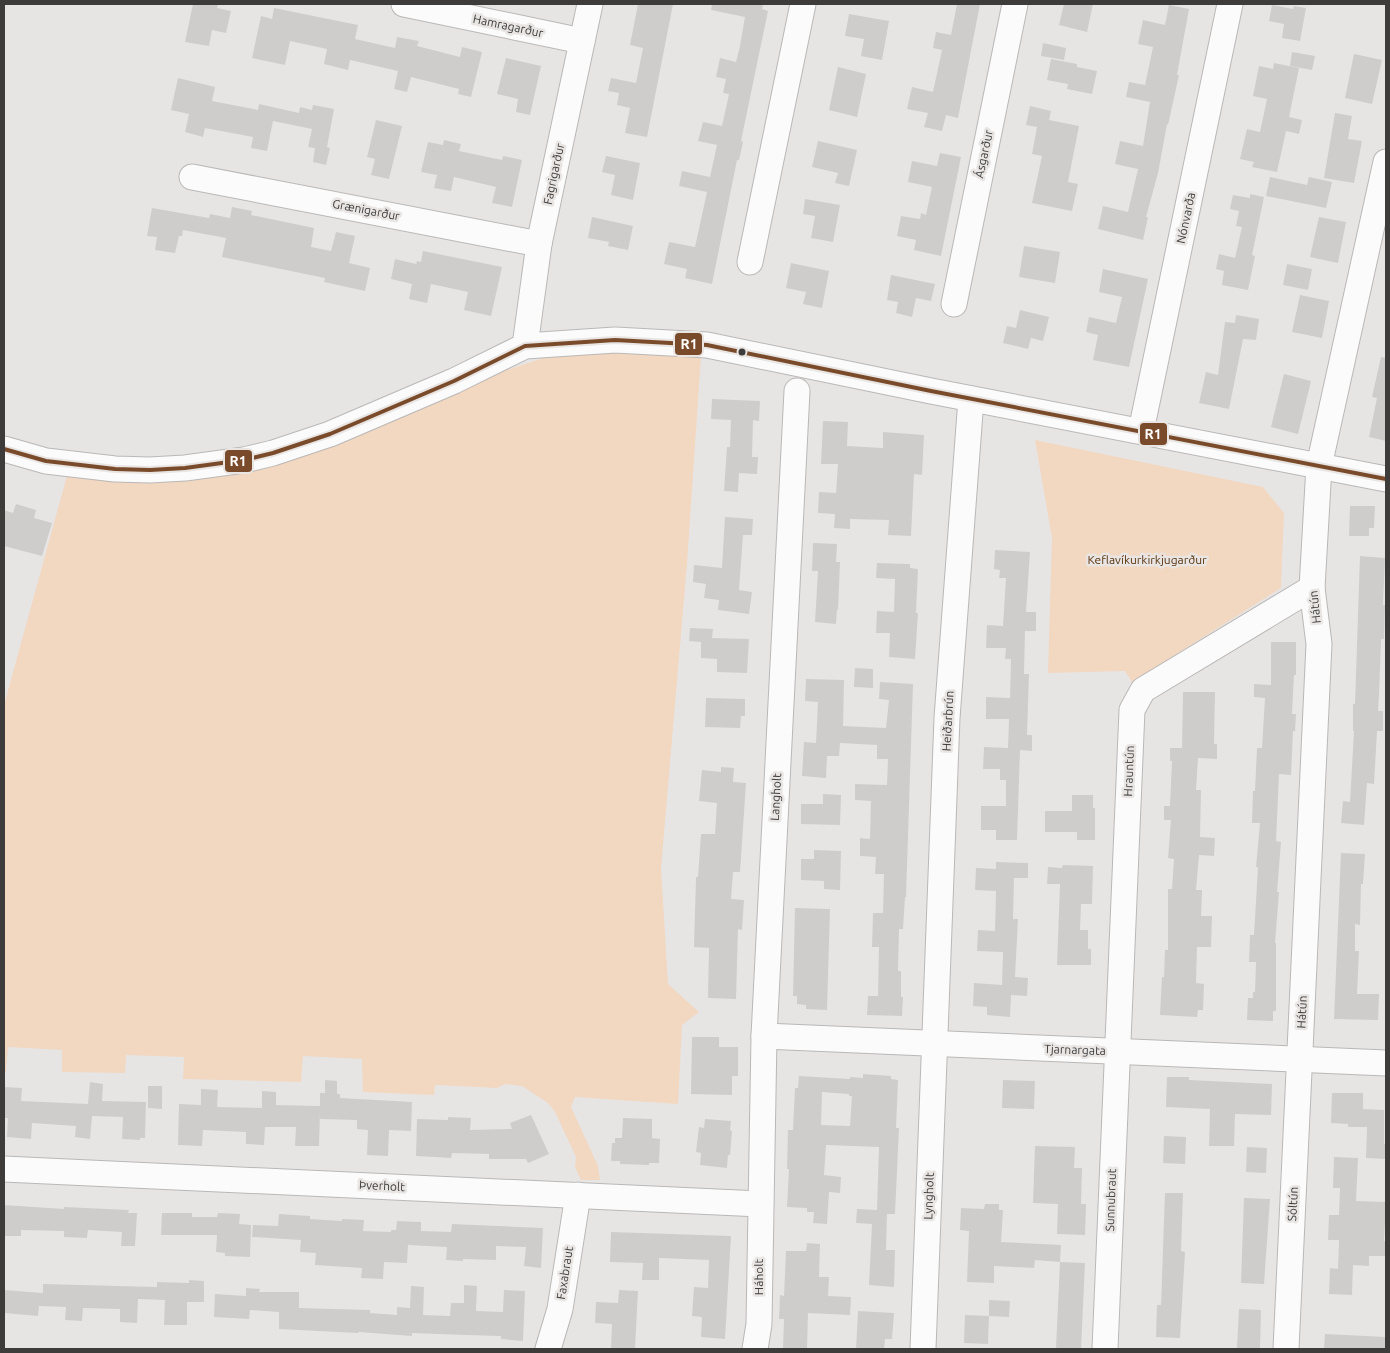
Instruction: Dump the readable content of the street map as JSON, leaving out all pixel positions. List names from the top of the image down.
{
  "streets": {
    "street": [
      "Hamragarður",
      "Ásgarður",
      "Fagrigarður",
      "Grænigarður",
      "Nónvarða",
      "Hátún",
      "Heiðarbrún",
      "Hrauntún",
      "Langholt",
      "Tjarnargata",
      "Þverholt",
      "Lyngholt",
      "Sunnubraut",
      "Sóltún",
      "Faxabraut",
      "Háholt"
    ]
  },
  "crossings": [
    ["Hamragarður", "Fagrigarður"],
    ["Fagrigarður", "Grænigarður"],
    ["Hátún", "Hrauntún"],
    ["Hátún", "Tjarnargata"],
    ["Hátún", "Sóltún"],
    ["Heiðarbrún", "Tjarnargata"],
    ["Heiðarbrún", "Lyngholt"],
    ["Hrauntún", "Tjarnargata"],
    ["Hrauntún", "Sunnubraut"],
    ["Langholt", "Tjarnargata"],
    ["Langholt", "Þverholt"],
    ["Langholt", "Háholt"],
    ["Tjarnargata", "Lyngholt"],
    ["Tjarnargata", "Sunnubraut"],
    ["Tjarnargata", "Sóltún"],
    ["Þverholt", "Faxabraut"],
    ["Þverholt", "Háholt"]
  ],
  "parks": ["Keflavíkurkirkjugarður"],
  "lines": ["transit line R1"]
}
